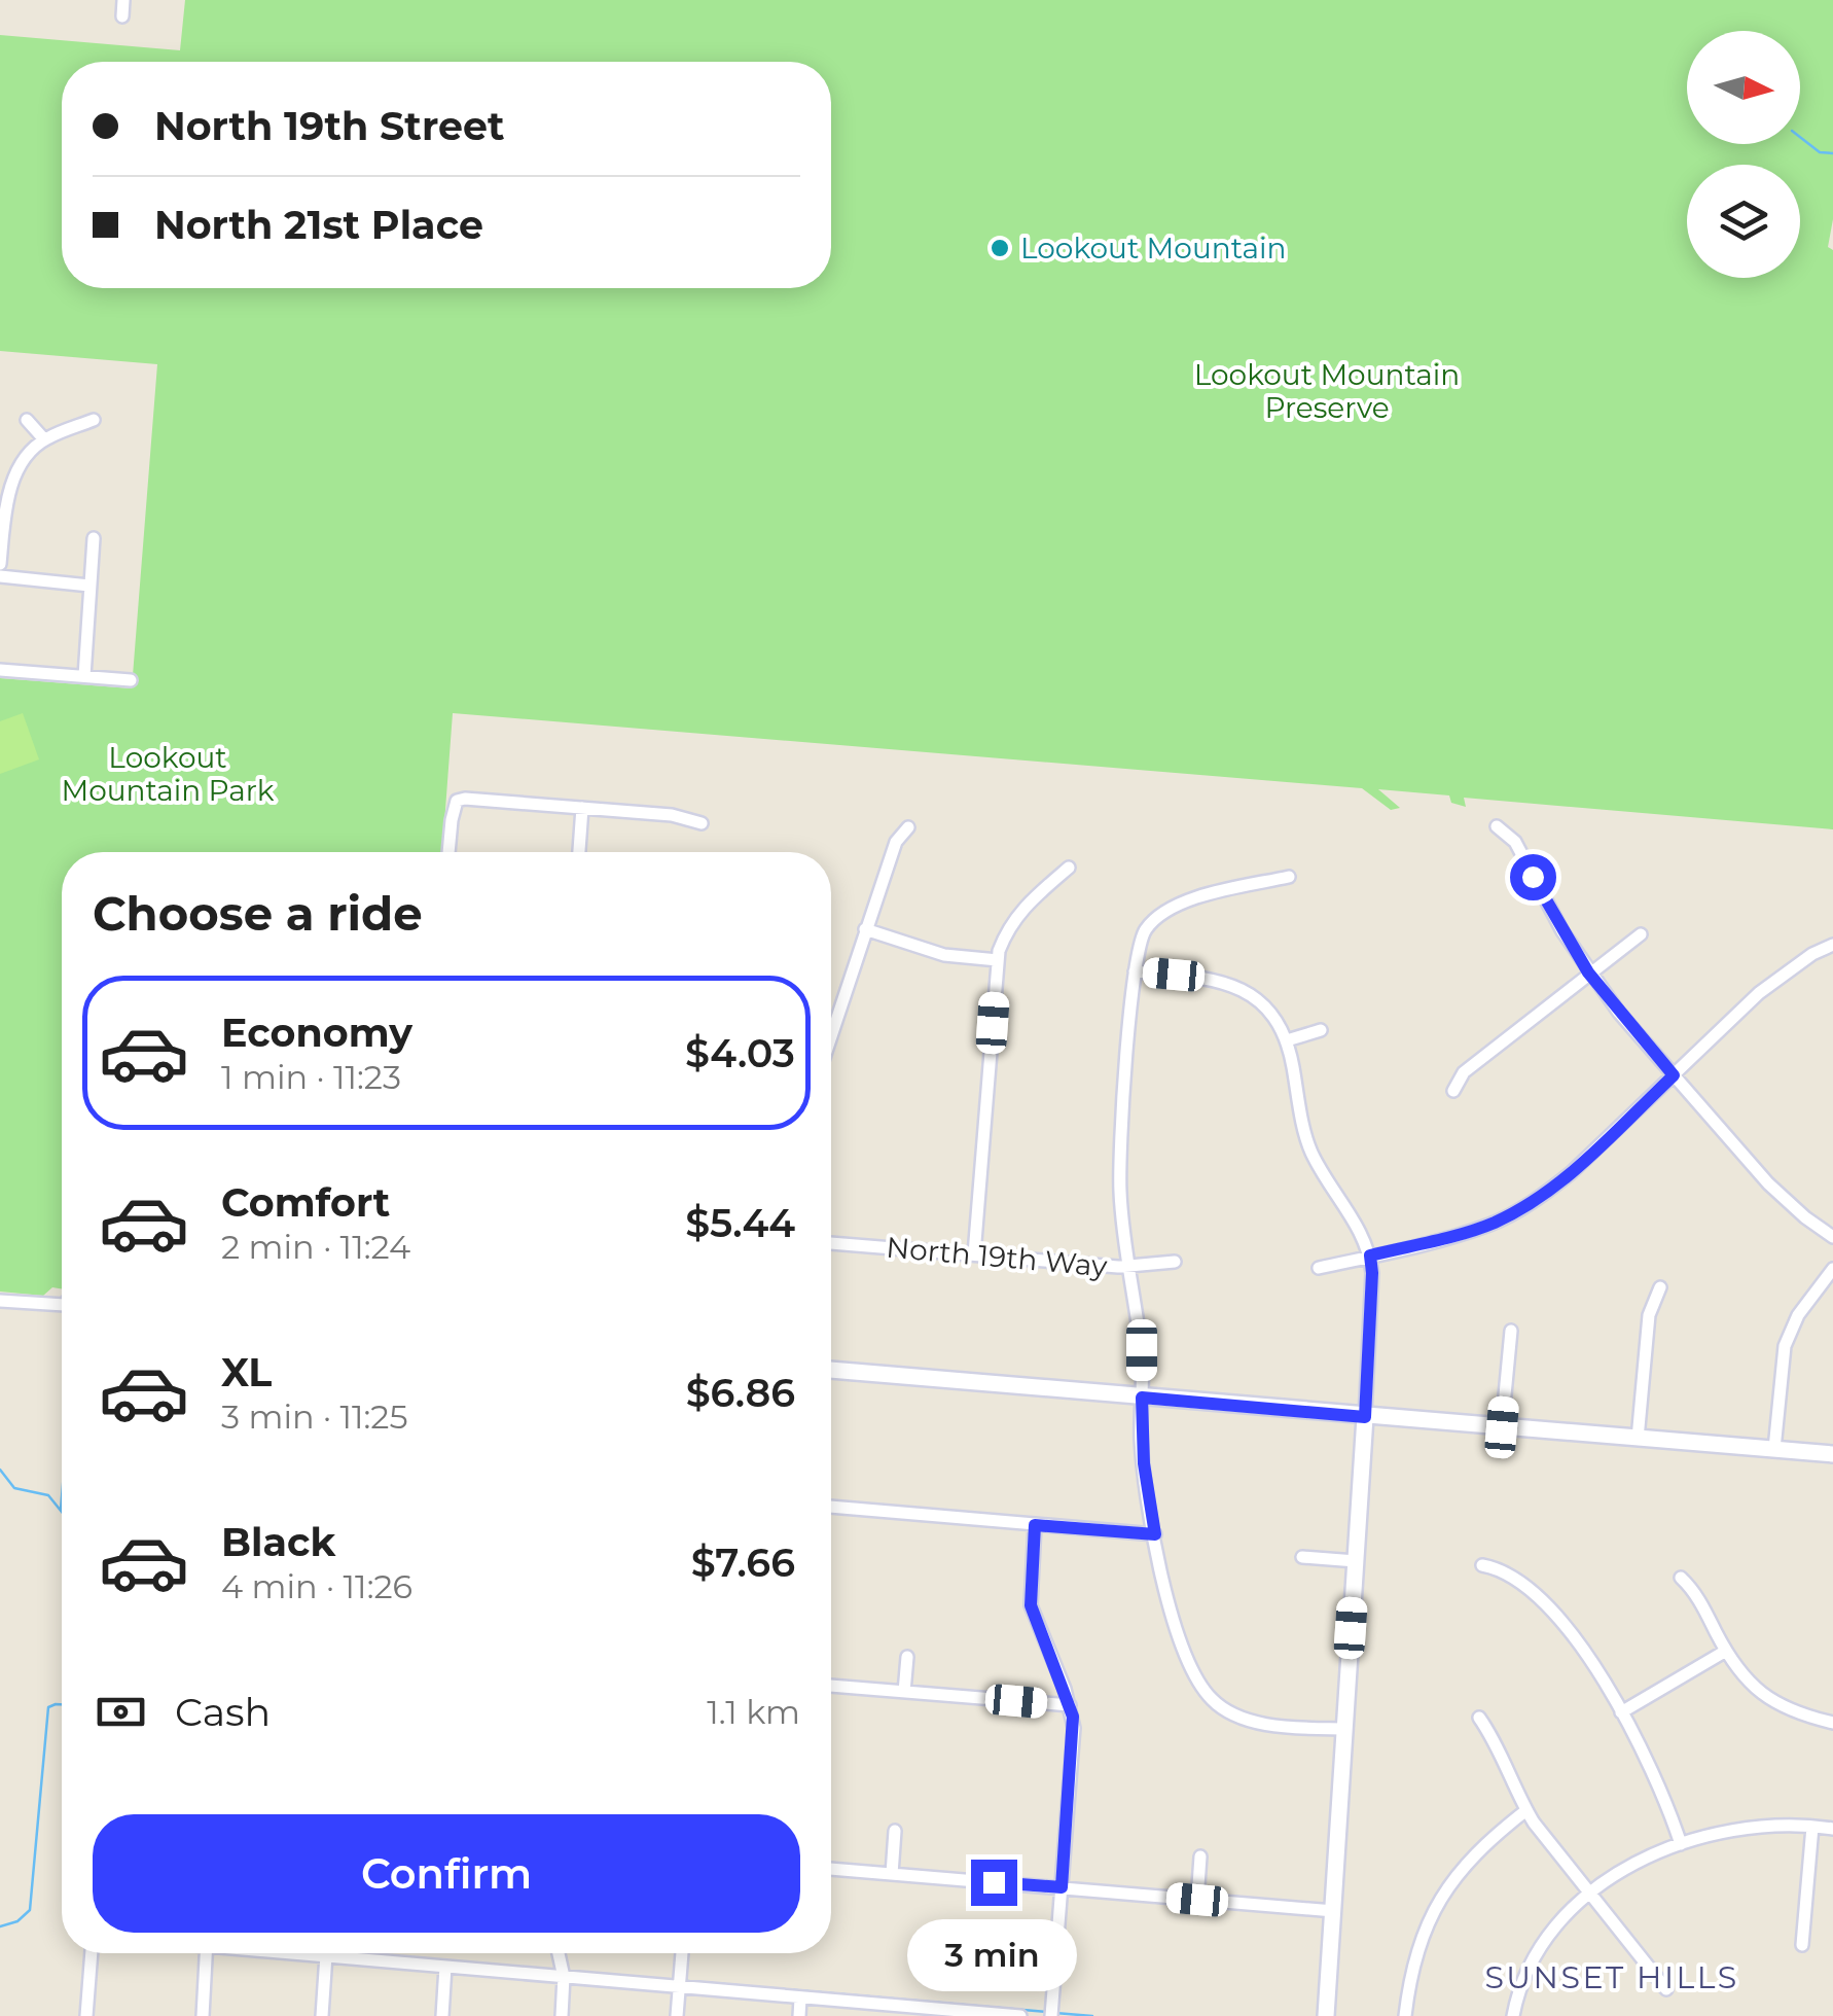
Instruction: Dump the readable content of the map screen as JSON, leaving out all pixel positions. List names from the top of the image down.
{
  "streets": {
    "street": ["North 19th Way"]
  },
  "districts": ["SUNSET HILLS"],
  "parks": ["Lookout Mountain Preserve", "Lookout Mountain Park"],
  "places": ["Lookout Mountain"],
  "north": "right",
  "page": {
    "banner": ["North 19th Street", "North 21st Place"],
    "heading": "Choose a ride",
    "list": [
      {
        "name": "Economy",
        "note": "1 min · 11:23",
        "value": "$4.03"
      },
      {
        "name": "Comfort",
        "note": "2 min · 11:24",
        "value": "$5.44"
      },
      {
        "name": "XL",
        "note": "3 min · 11:25",
        "value": "$6.86"
      },
      {
        "name": "Black",
        "note": "4 min · 11:26",
        "value": "$7.66"
      }
    ],
    "pay": ["Cash", "1.1 km"],
    "buttons": "Confirm",
    "bubble": "3 min"
  }
}
